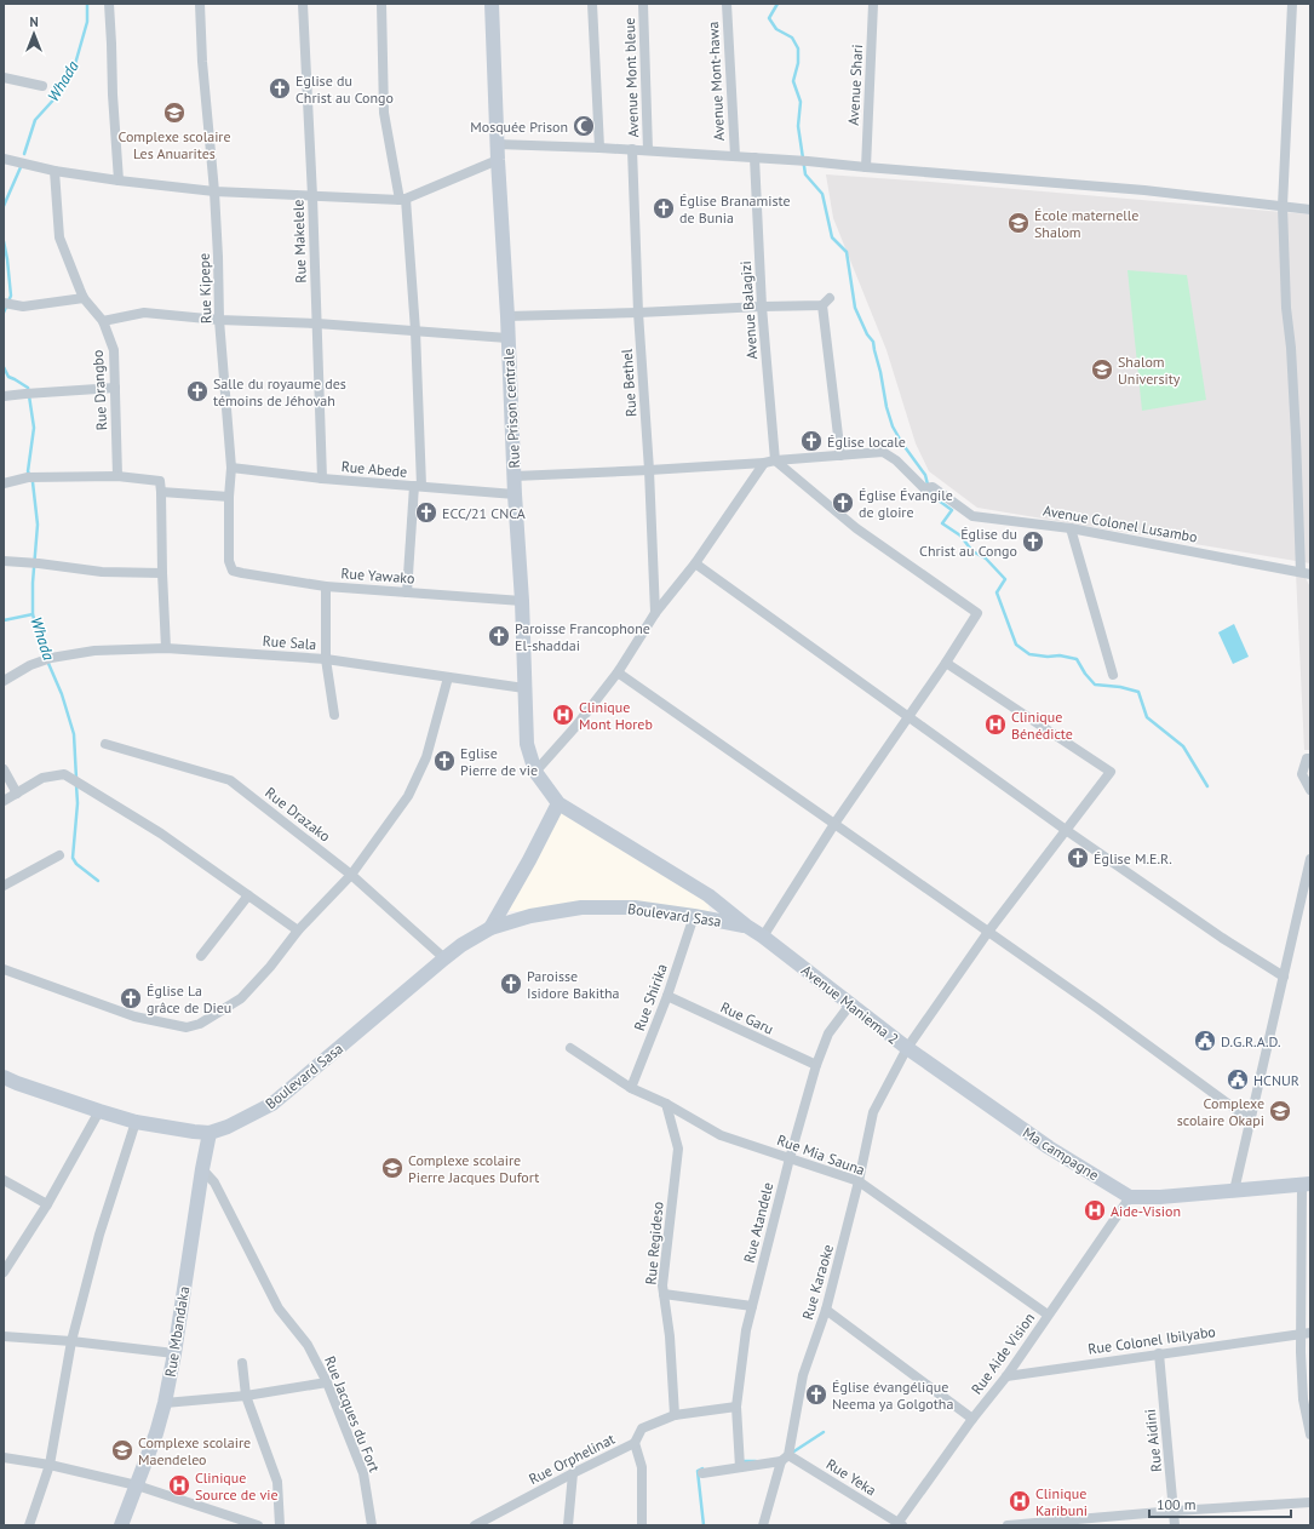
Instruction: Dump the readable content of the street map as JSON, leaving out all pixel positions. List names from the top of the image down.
{
  "streets": {
    "street": [
      "Avenue Mont bleue",
      "Avenue Mont-hawa",
      "Avenue Shari",
      "Rue Makelele",
      "Rue Kipepe",
      "Avenue Balagizi",
      "Rue Bethel",
      "Rue Drangbo",
      "Rue Prison centrale",
      "Rue Abede",
      "Avenue Colonel Lusambo",
      "Rue Yawako",
      "Rue Sala",
      "Rue Drazako",
      "Boulevard Sasa",
      "Rue Shirika",
      "Avenue Maniema 2",
      "Rue Garu",
      "Ma campagne",
      "Rue Mia Sauna",
      "Rue Atandele",
      "Rue Regideso",
      "Rue Karaoke",
      "Rue Mbandaka",
      "Rue Colonel Ibilyabo",
      "Rue Aide Vision",
      "Rue Jacques du Fort",
      "Rue Aidini",
      "Rue Orphelinat",
      "Rue Yeka"
    ]
  },
  "crossings": [
    ["Rue Makelele", "Rue Abede"],
    ["Rue Kipepe", "Rue Abede"],
    ["Rue Kipepe", "Rue Yawako"],
    ["Avenue Balagizi", "Avenue Colonel Lusambo"],
    ["Rue Bethel", "Avenue Colonel Lusambo"],
    ["Rue Prison centrale", "Rue Abede"],
    ["Rue Prison centrale", "Avenue Colonel Lusambo"],
    ["Rue Prison centrale", "Rue Yawako"],
    ["Rue Prison centrale", "Rue Sala"],
    ["Rue Prison centrale", "Boulevard Sasa"],
    ["Rue Prison centrale", "Avenue Maniema 2"],
    ["Rue Drazako", "Boulevard Sasa"],
    ["Boulevard Sasa", "Rue Shirika"],
    ["Boulevard Sasa", "Avenue Maniema 2"],
    ["Boulevard Sasa", "Rue Mbandaka"],
    ["Rue Shirika", "Rue Garu"],
    ["Rue Shirika", "Rue Mia Sauna"],
    ["Avenue Maniema 2", "Ma campagne"],
    ["Avenue Maniema 2", "Rue Atandele"],
    ["Avenue Maniema 2", "Rue Karaoke"],
    ["Rue Garu", "Rue Atandele"],
    ["Ma campagne", "Rue Karaoke"],
    ["Ma campagne", "Rue Aide Vision"],
    ["Rue Mia Sauna", "Rue Atandele"],
    ["Rue Mia Sauna", "Rue Regideso"],
    ["Rue Mia Sauna", "Rue Karaoke"],
    ["Rue Mia Sauna", "Rue Aide Vision"],
    ["Rue Atandele", "Rue Orphelinat"],
    ["Rue Regideso", "Rue Orphelinat"],
    ["Rue Karaoke", "Rue Yeka"],
    ["Rue Mbandaka", "Rue Jacques du Fort"],
    ["Rue Colonel Ibilyabo", "Rue Aide Vision"],
    ["Rue Colonel Ibilyabo", "Rue Aidini"],
    ["Rue Aide Vision", "Rue Yeka"]
  ],
  "water": ["Whada"],
  "places": {
    "church": [
      "Eglise du Christ au Congo",
      "Église Branamiste de Bunia",
      "Salle du royaume des témoins de Jéhovah",
      "Église locale",
      "Église Évangile de gloire",
      "ECC/21 CNCA",
      "Église du Christ au Congo",
      "Paroisse Francophone El-shaddai",
      "Eglise Pierre de vie",
      "Église M.E.R.",
      "Paroisse Isidore Bakitha",
      "Église La grâce de Dieu",
      "Église évangélique Neema ya Golgotha"
    ],
    "school or university": [
      "Complexe scolaire Les Anuarites",
      "École maternelle Shalom",
      "Shalom University",
      "Complexe scolaire Okapi",
      "Complexe scolaire Pierre Jacques Dufort",
      "Complexe scolaire Maendeleo"
    ],
    "mosque": ["Mosquée Prison"],
    "hospital": [
      "Clinique Mont Horeb",
      "Clinique Bénédicte",
      "Aide-Vision",
      "Clinique Source de vie",
      "Clinique Karibuni"
    ],
    "public building": ["D.G.R.A.D.", "HCNUR"]
  },
  "scale_bar": "100 m",
  "north": "top"
}
